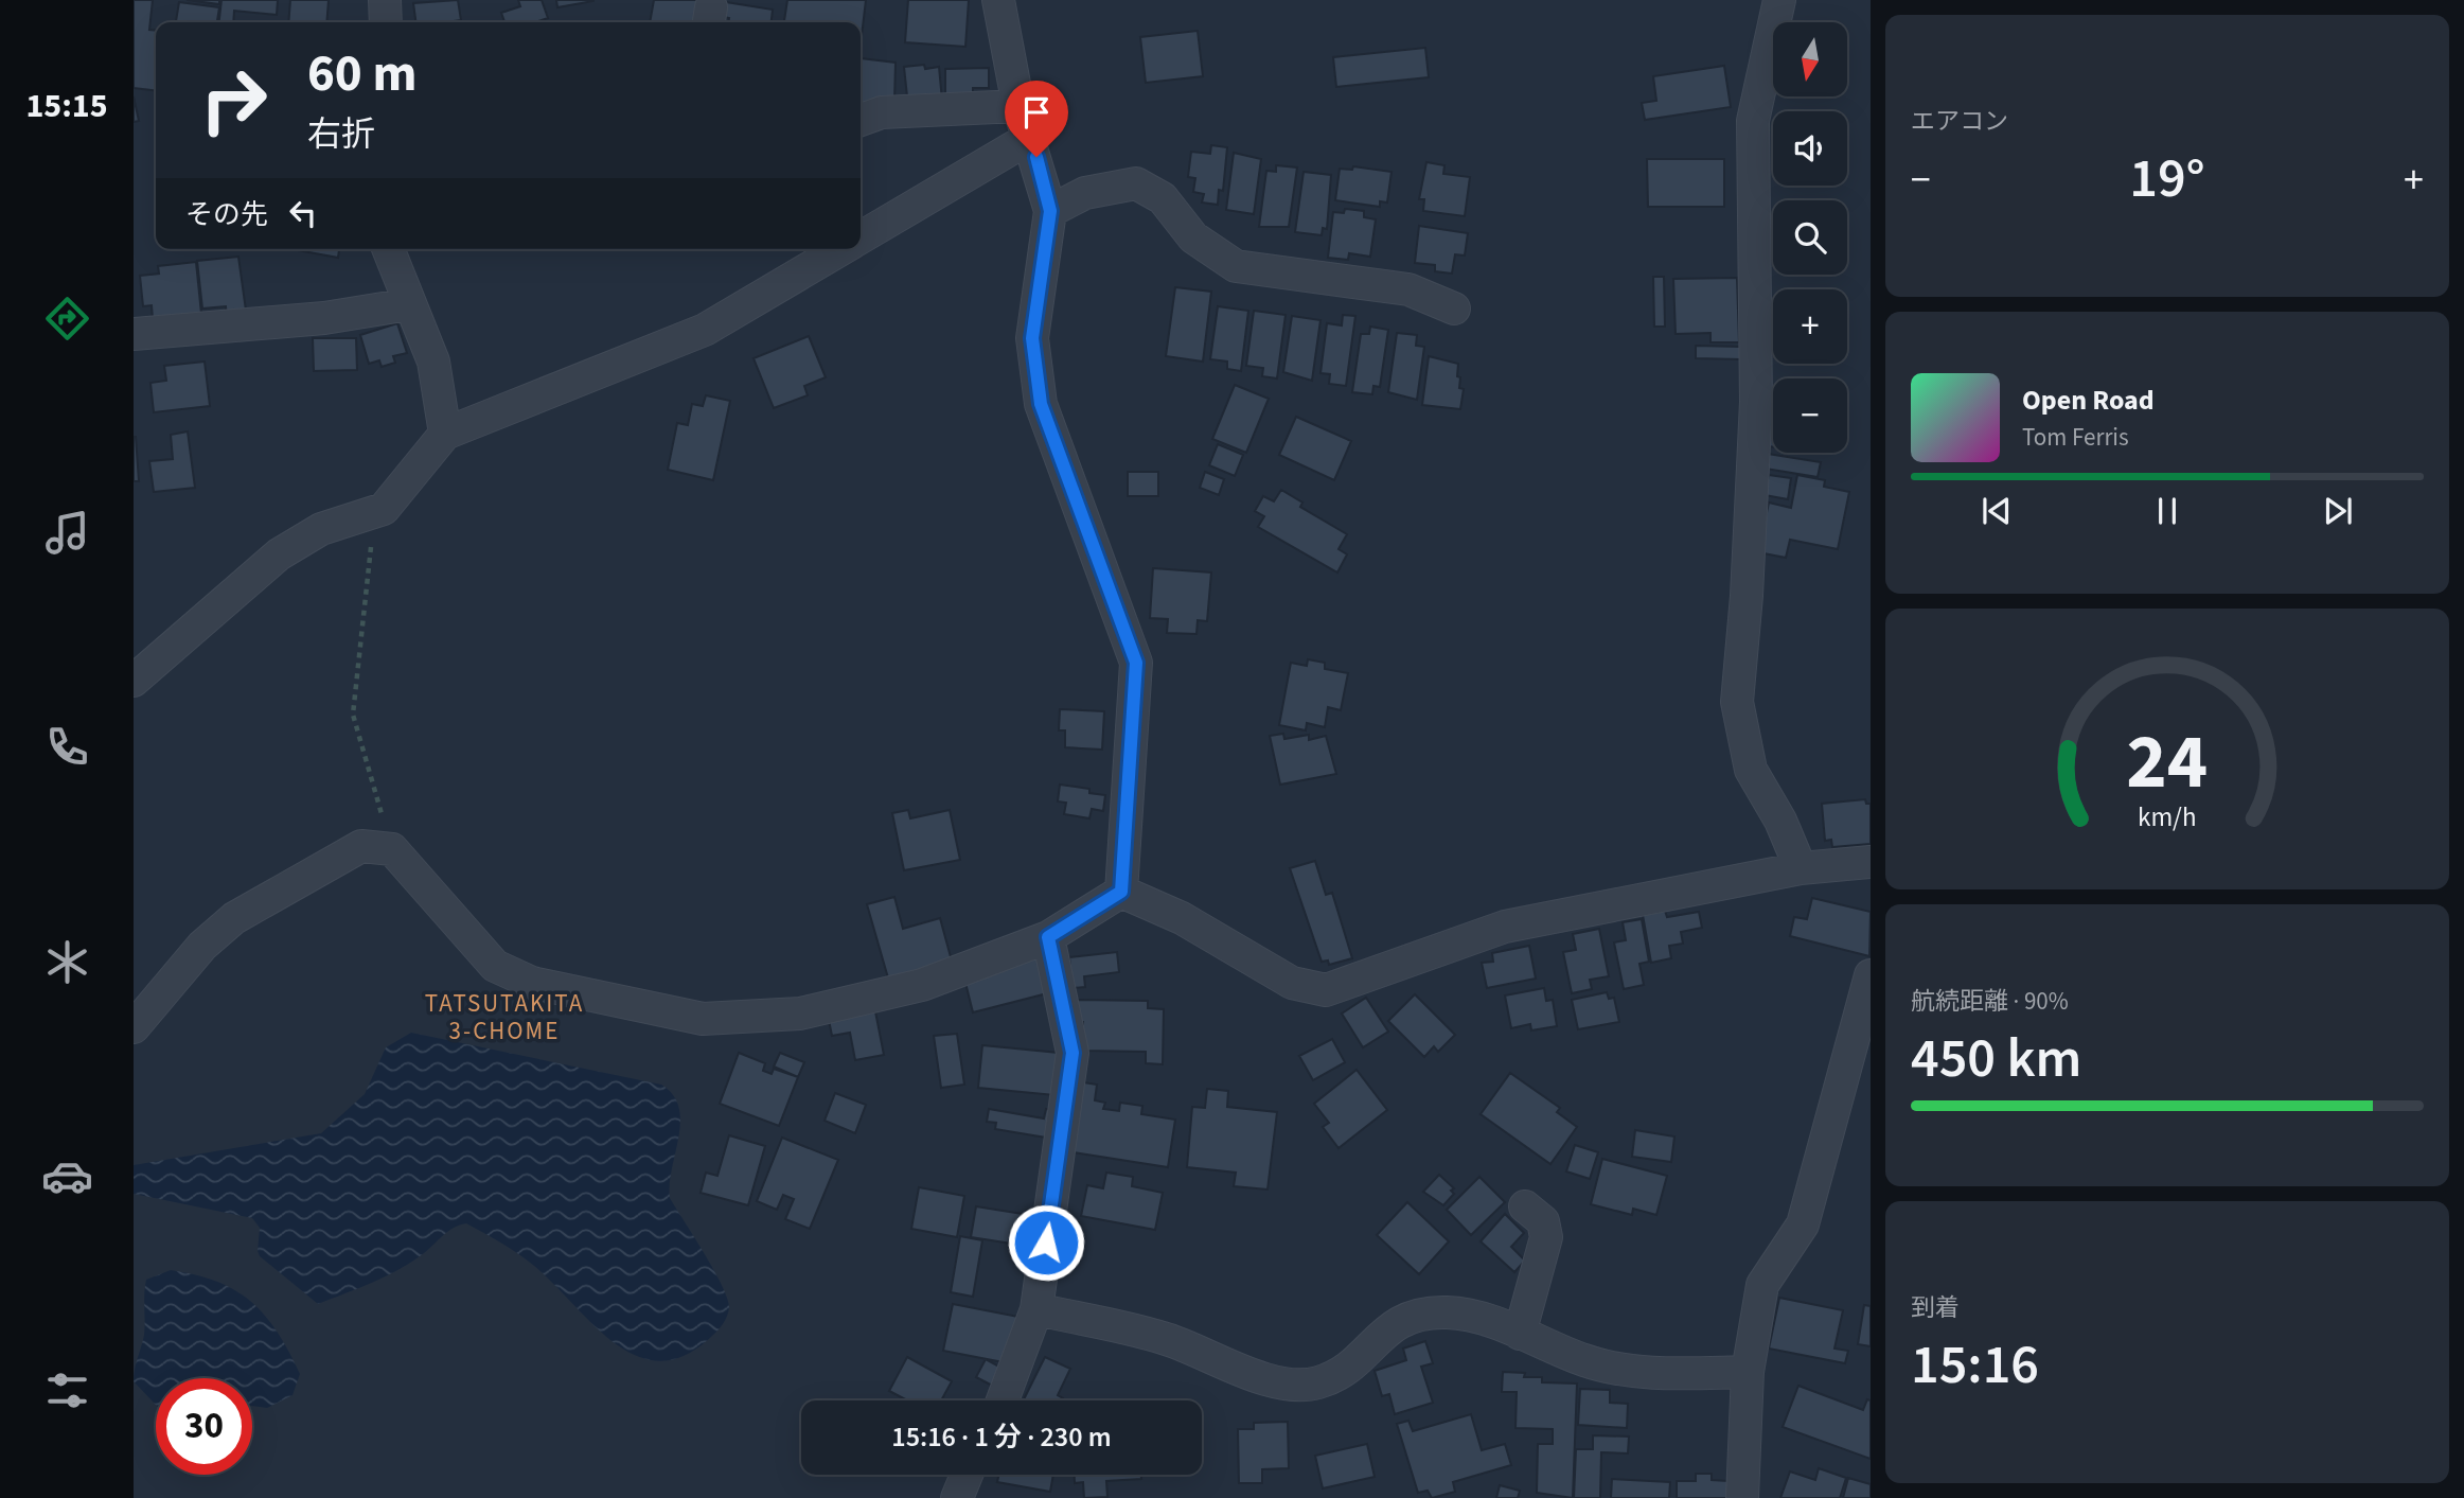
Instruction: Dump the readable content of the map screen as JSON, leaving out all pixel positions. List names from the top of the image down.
{
  "districts": ["TATSUTAKITA 3-CHOME"],
  "north": "bottom",
  "page": {
    "tabs": "15:15",
    "tile": [
      "エアコン",
      ["航続距離 · 90%", "450 km"],
      ["到着", "15:16"]
    ],
    "map_buttons": ["+", "−"],
    "turn": ["60 m", "右折"],
    "heat": ["−", "19°", "+"],
    "then": "その先",
    "song": ["Open Road", "Tom Ferris"],
    "limit": "30",
    "trip": "15:16 · 1 分 · 230 m",
    "gauge": ["24", "km/h"]
  }
}
